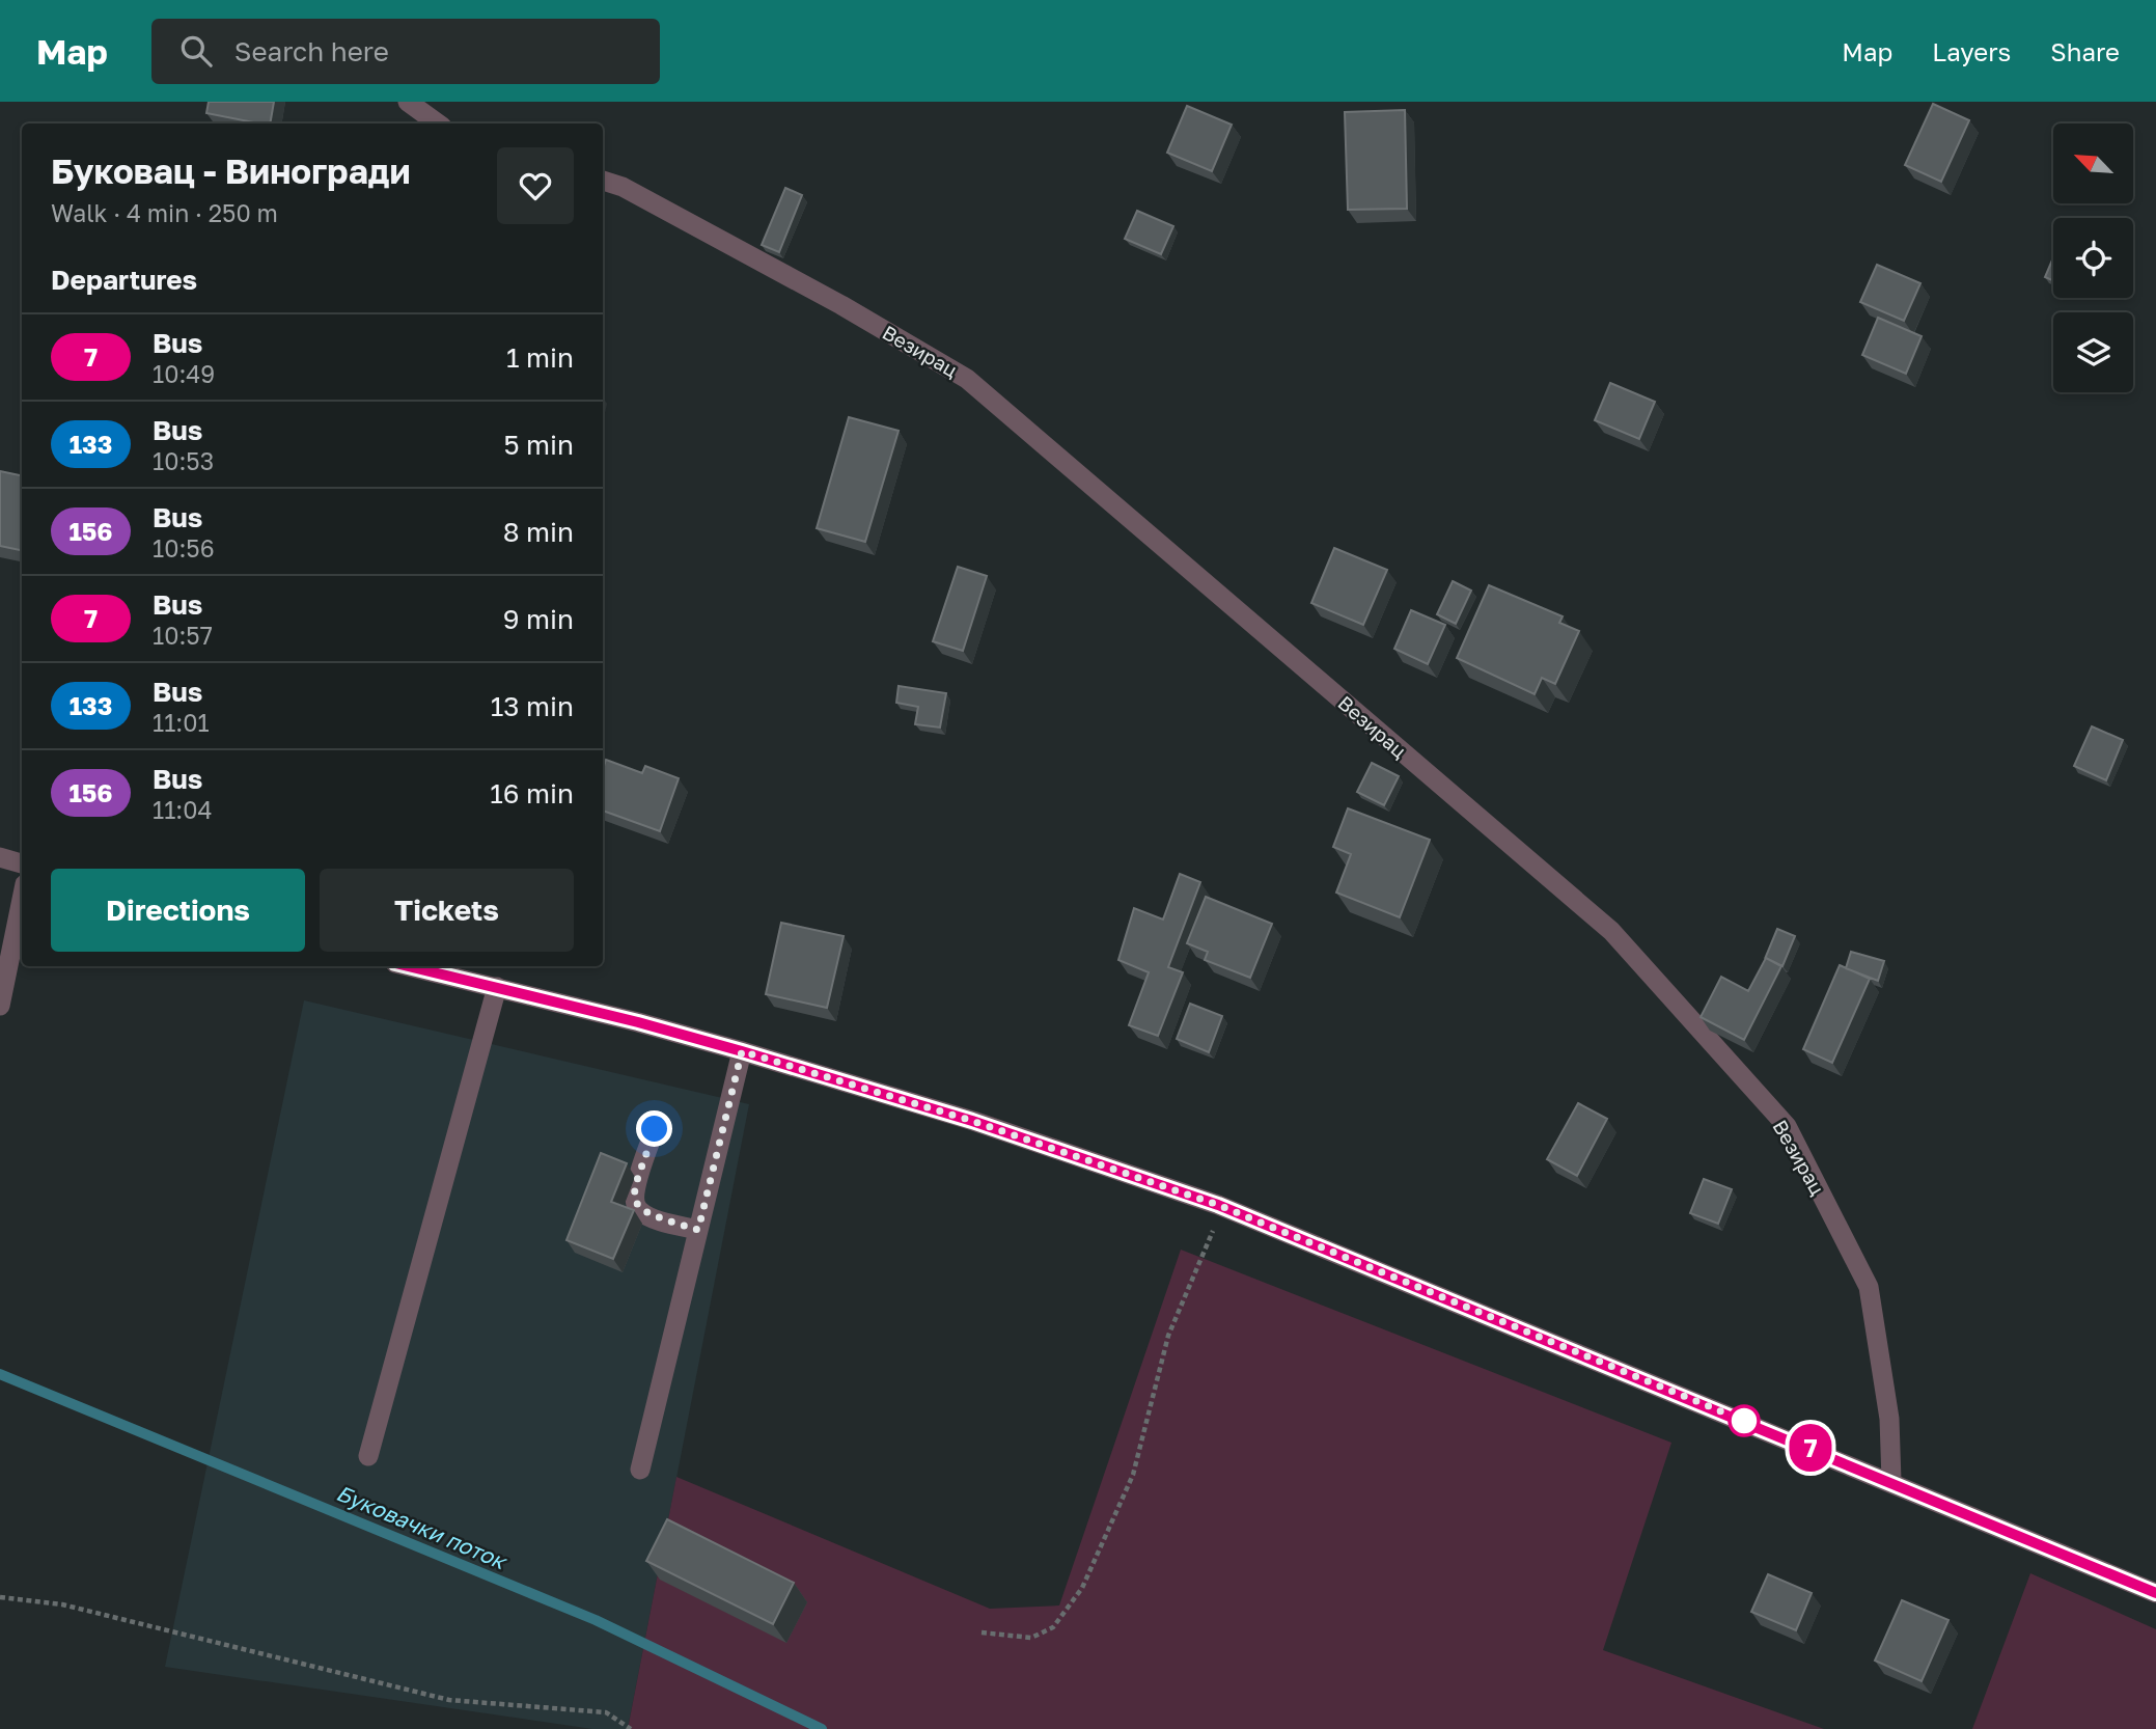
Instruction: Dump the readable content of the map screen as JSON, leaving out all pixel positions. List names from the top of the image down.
{
  "streets": {
    "street": ["Везирац"]
  },
  "water": ["Буковачки поток"],
  "lines": ["bus line 7"],
  "north": "top left",
  "page": {
    "header": "Map",
    "search": "Search here",
    "nav": ["Map", "Layers", "Share"],
    "on_map": "7",
    "heading": [
      ["Буковац - Виногради", "Walk · 4 min · 250 m"],
      "Departures"
    ],
    "list": [
      {
        "mark": "7",
        "name": "Bus",
        "note": "10:49",
        "value": "1 min"
      },
      {
        "mark": "133",
        "name": "Bus",
        "note": "10:53",
        "value": "5 min"
      },
      {
        "mark": "156",
        "name": "Bus",
        "note": "10:56",
        "value": "8 min"
      },
      {
        "mark": "7",
        "name": "Bus",
        "note": "10:57",
        "value": "9 min"
      },
      {
        "mark": "133",
        "name": "Bus",
        "note": "11:01",
        "value": "13 min"
      },
      {
        "mark": "156",
        "name": "Bus",
        "note": "11:04",
        "value": "16 min"
      }
    ],
    "buttons": ["Directions", "Tickets"]
  }
}
